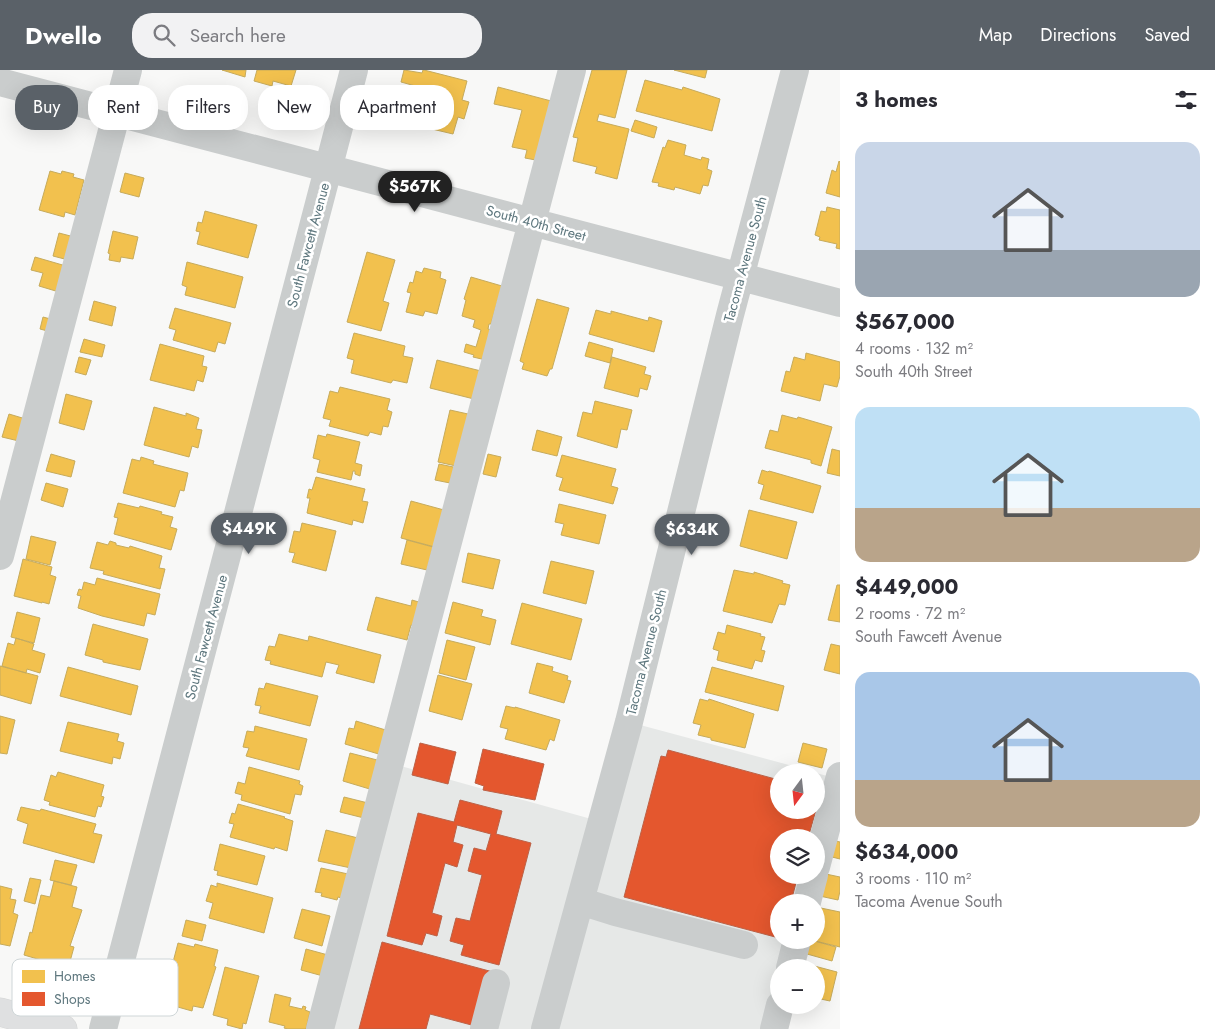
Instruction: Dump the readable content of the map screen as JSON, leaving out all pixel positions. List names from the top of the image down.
{
  "streets": {
    "street": ["South 40th Street", "South Fawcett Avenue", "Tacoma Avenue South"]
  },
  "crossings": [
    ["South 40th Street", "South Fawcett Avenue"],
    ["South 40th Street", "Tacoma Avenue South"]
  ],
  "legend": ["Homes", "Shops"],
  "north": "bottom",
  "page": {
    "header": "Dwello",
    "search": "Search here",
    "nav": ["Map", "Directions", "Saved"],
    "heading": "3 homes",
    "chip": [
      "Buy",
      "Rent",
      "Filters",
      "New",
      "Apartment"
    ],
    "list": [
      {
        "name": "$567,000",
        "note": "4 rooms · 132 m² · South 40th Street"
      },
      {
        "name": "$449,000",
        "note": "2 rooms · 72 m² · South Fawcett Avenue"
      },
      {
        "name": "$634,000",
        "note": "3 rooms · 110 m² · Tacoma Avenue South"
      }
    ],
    "price": ["$567K", "$449K", "$634K"],
    "map_buttons": ["+", "−"]
  }
}
